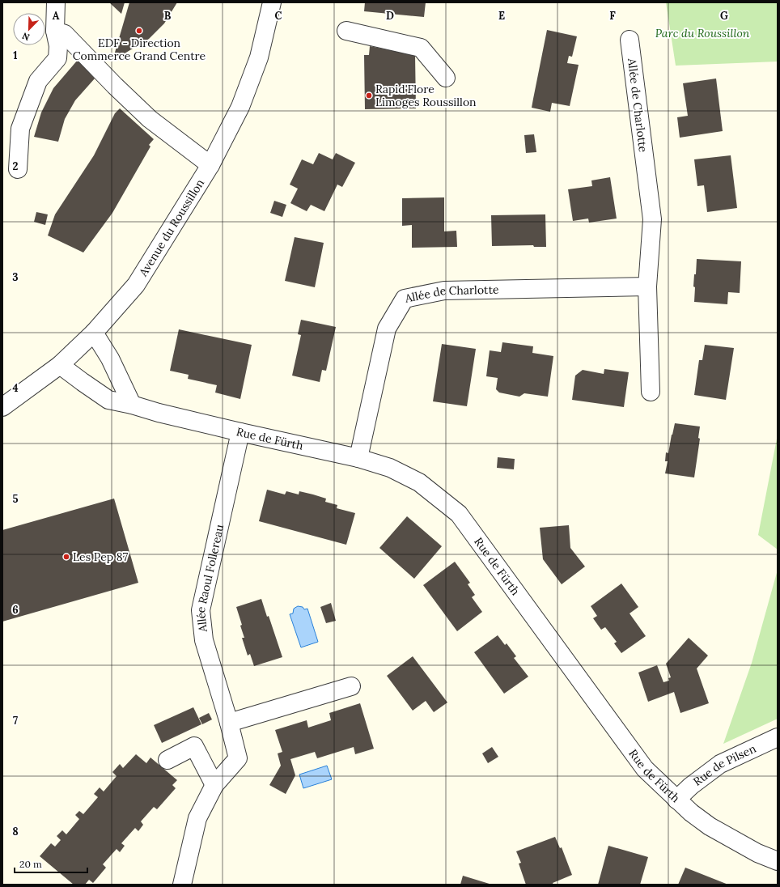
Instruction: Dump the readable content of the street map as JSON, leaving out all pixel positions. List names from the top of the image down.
{
  "streets": {
    "street": [
      "Allée de Charlotte",
      "Avenue du Roussillon",
      "Rue de Fürth",
      "Allée Raoul Follereau",
      "Rue de Pilsen"
    ]
  },
  "crossings": [
    ["Allée de Charlotte", "Rue de Fürth"],
    ["Avenue du Roussillon", "Rue de Fürth"],
    ["Rue de Fürth", "Allée Raoul Follereau"],
    ["Rue de Fürth", "Rue de Pilsen"]
  ],
  "parks": ["Parc du Roussillon"],
  "places": ["EDF - Direction Commerce Grand Centre", "Rapid'Flore Limoges Roussillon", "Les Pep 87"],
  "scale_bar": "20 m",
  "north": "bottom left",
  "grid": {
    "columns": [
      "A",
      "B",
      "C",
      "D",
      "E",
      "F",
      "G"
    ],
    "rows": [
      "1",
      "2",
      "3",
      "4",
      "5",
      "6",
      "7",
      "8"
    ]
  }
}
